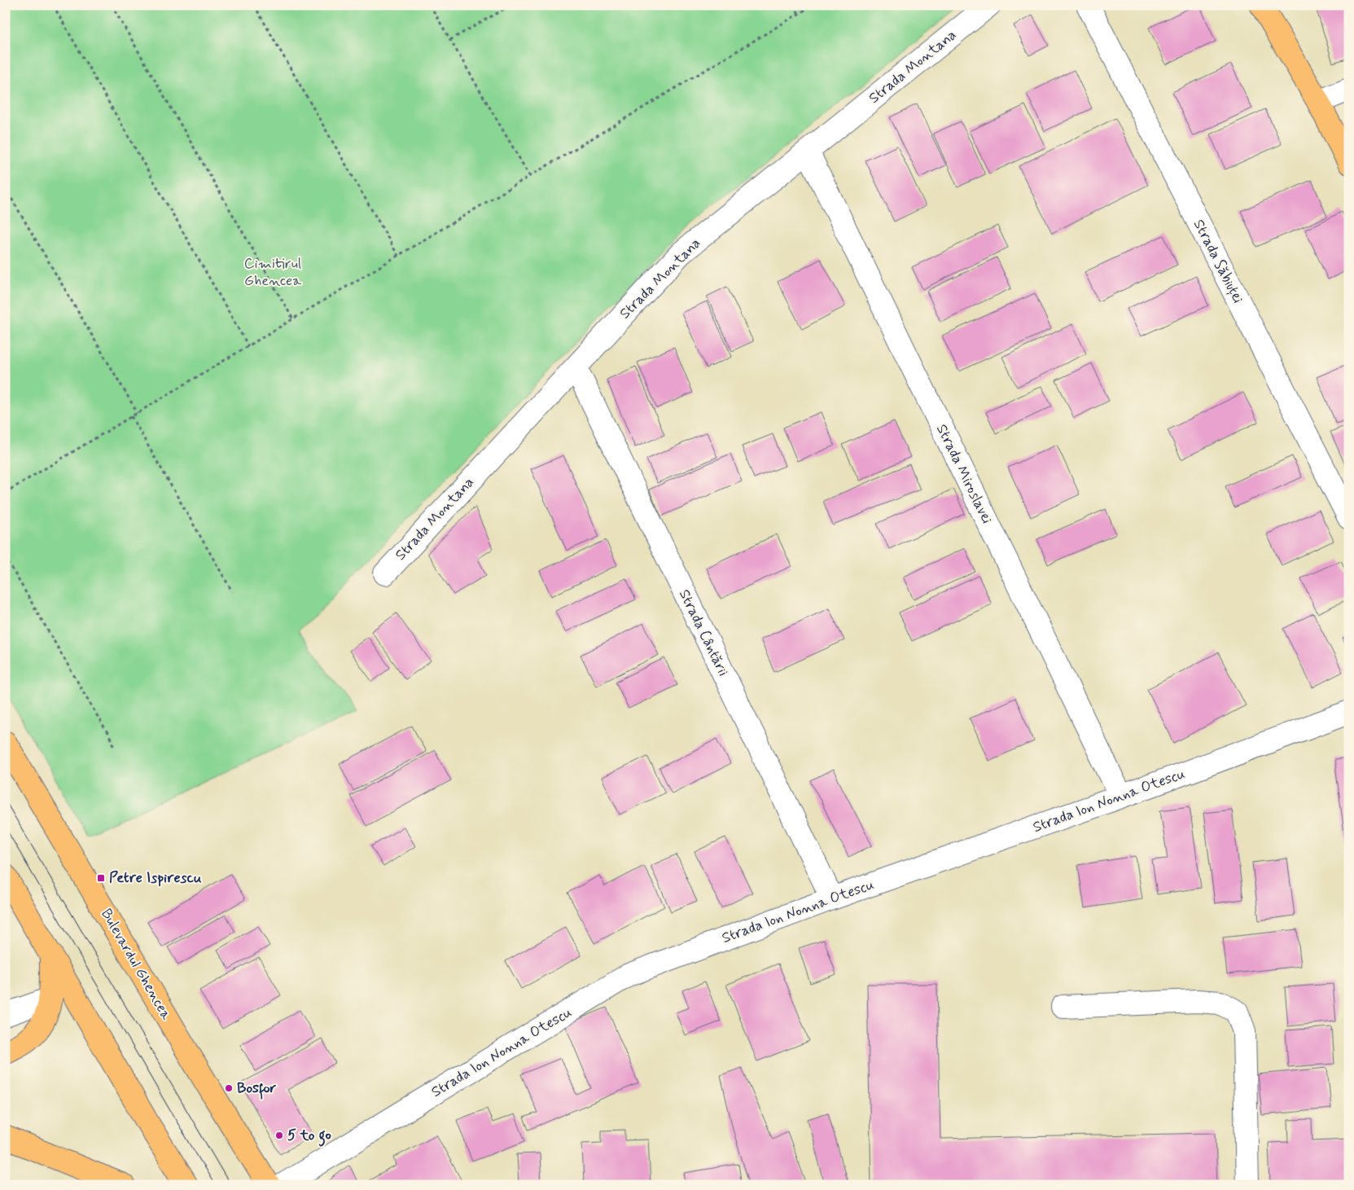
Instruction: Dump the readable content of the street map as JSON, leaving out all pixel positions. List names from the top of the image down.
{
  "streets": {
    "main road": ["Bulevardul Ghencea"],
    "street": [
      "Strada Montana",
      "Strada Săbiuței",
      "Strada Miroslavei",
      "Strada Cântării",
      "Strada Ion Nonna Otescu"
    ]
  },
  "crossings": [
    ["Strada Montana", "Strada Miroslavei"],
    ["Strada Montana", "Strada Cântării"],
    ["Strada Miroslavei", "Strada Ion Nonna Otescu"],
    ["Strada Cântării", "Strada Ion Nonna Otescu"]
  ],
  "parks": ["Cimitirul Ghencea"],
  "places": {
    "transit": ["Petre Ispirescu"],
    "other": ["Bosfor", "5 to go"]
  }
}
